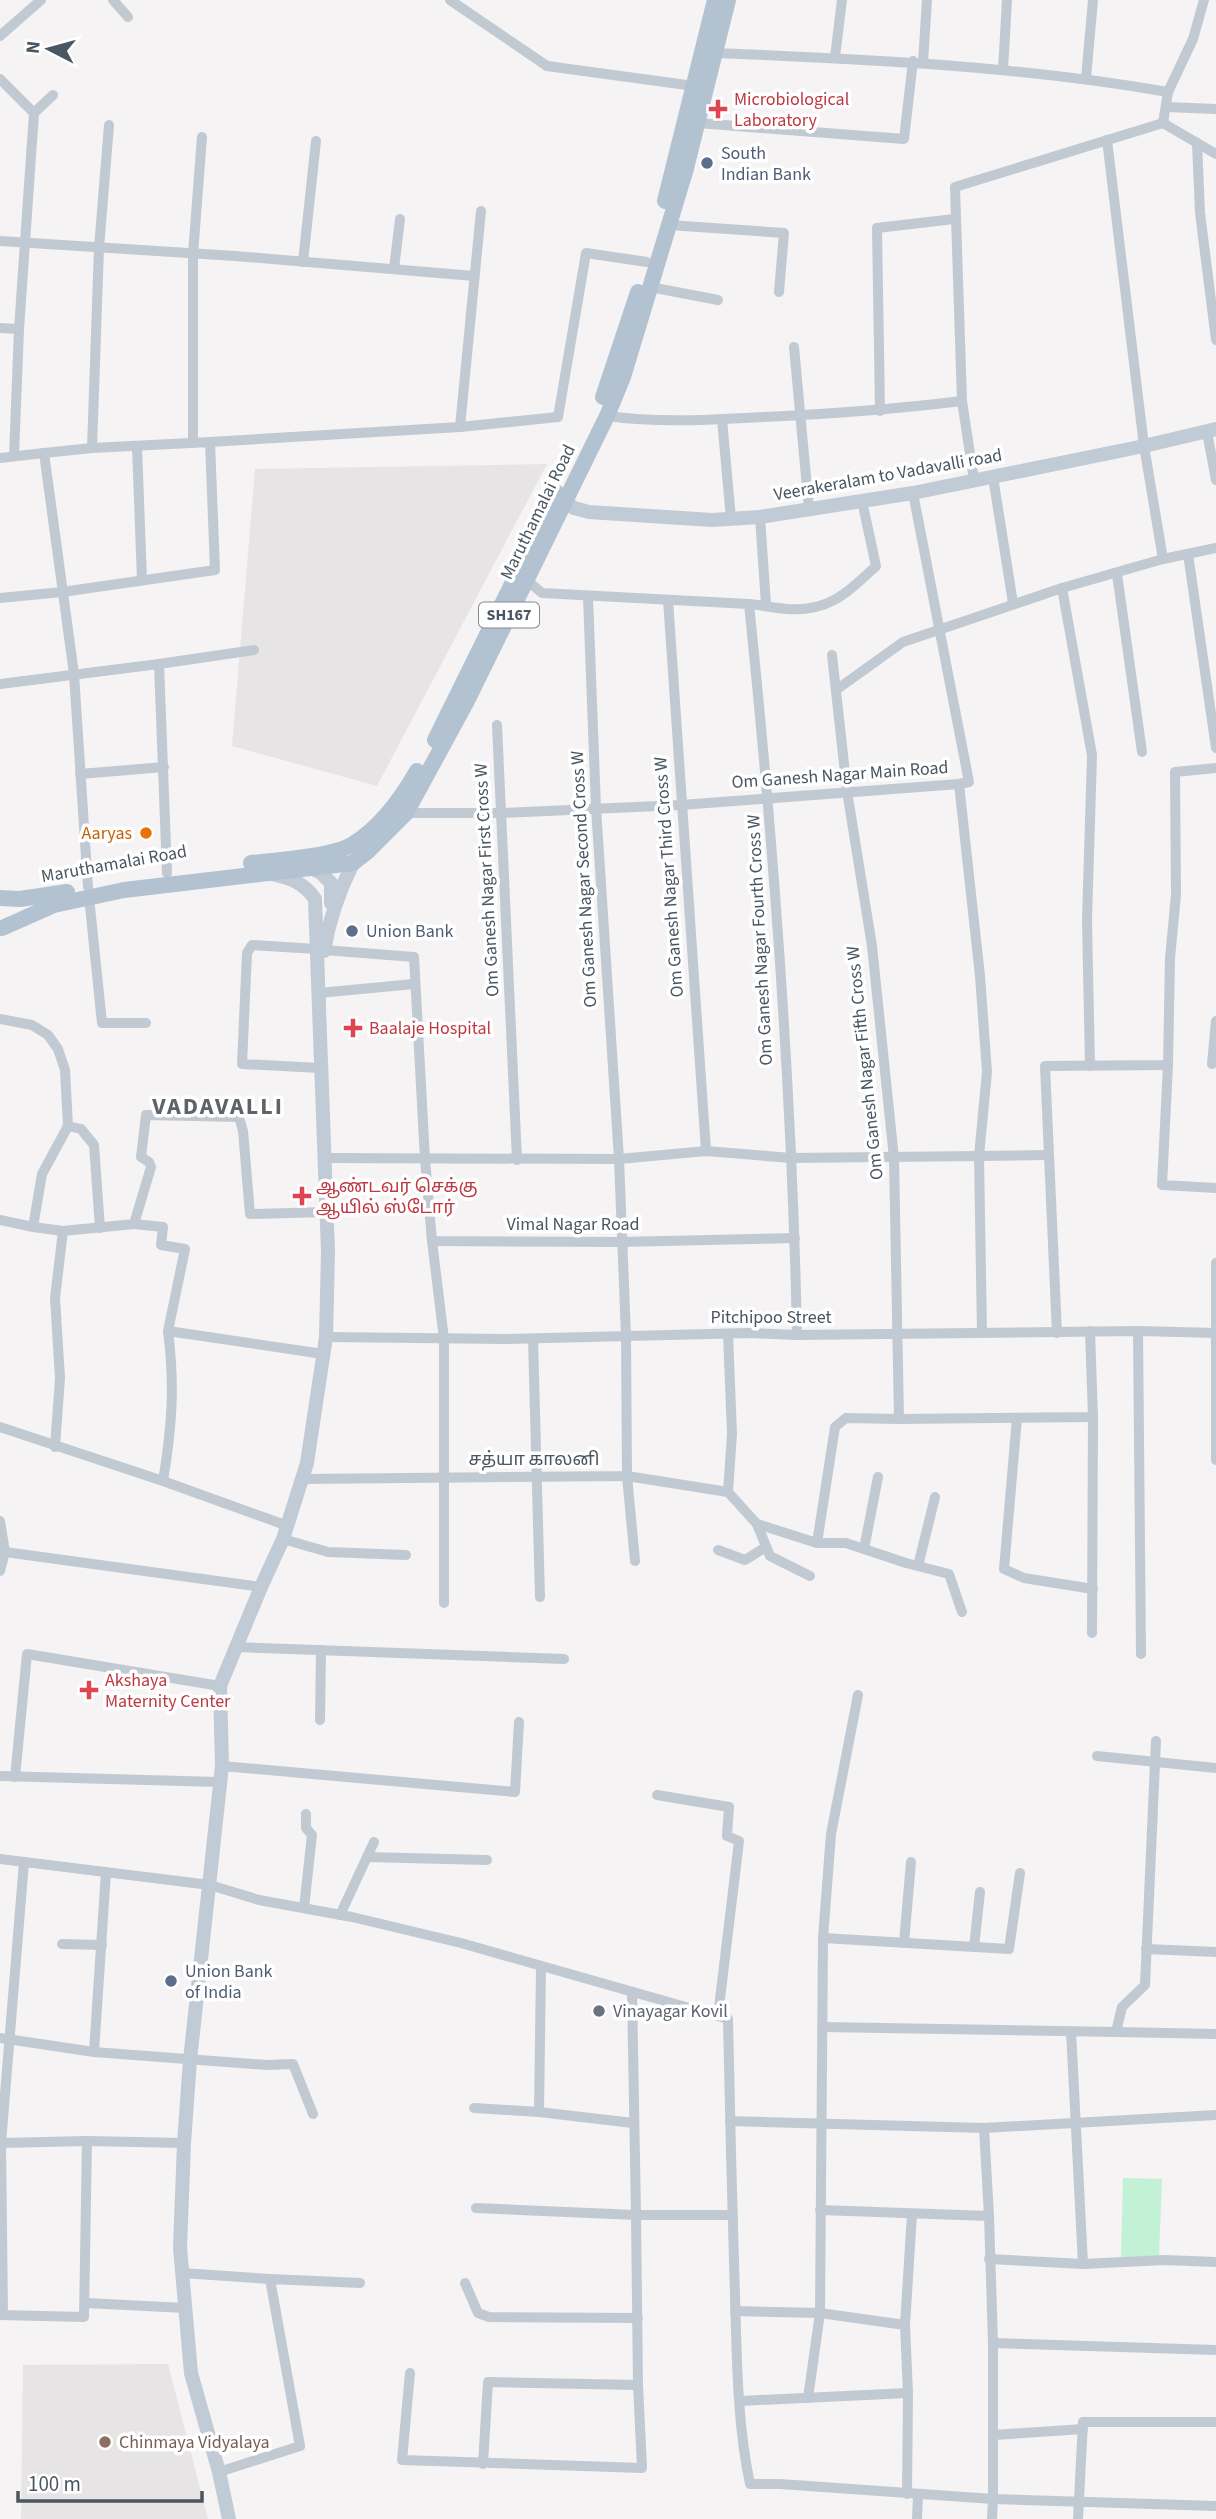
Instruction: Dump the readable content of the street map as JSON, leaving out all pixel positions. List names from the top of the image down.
{
  "streets": {
    "main road": ["Veerakeralam to Vadavalli road", "Maruthamalai Road", "SH167"],
    "street": [
      "Om Ganesh Nagar Main Road",
      "Om Ganesh Nagar Third Cross W",
      "Om Ganesh Nagar Second Cross W",
      "Om Ganesh Nagar First Cross W",
      "Om Ganesh Nagar Fourth Cross W",
      "Om Ganesh Nagar Fifth Cross W",
      "Vimal Nagar Road",
      "Pitchipoo Street",
      "சத்யா காலனி"
    ]
  },
  "crossings": [
    ["Veerakeralam to Vadavalli road", "Maruthamalai Road"],
    ["Maruthamalai Road", "Om Ganesh Nagar Main Road"],
    ["Om Ganesh Nagar Main Road", "Om Ganesh Nagar Third Cross W"],
    ["Om Ganesh Nagar Main Road", "Om Ganesh Nagar Second Cross W"],
    ["Om Ganesh Nagar Main Road", "Om Ganesh Nagar First Cross W"],
    ["Om Ganesh Nagar Main Road", "Om Ganesh Nagar Fourth Cross W"],
    ["Om Ganesh Nagar Main Road", "Om Ganesh Nagar Fifth Cross W"],
    ["Om Ganesh Nagar Main Road", "Pitchipoo Street"],
    ["Om Ganesh Nagar Second Cross W", "Vimal Nagar Road"],
    ["Om Ganesh Nagar Second Cross W", "Pitchipoo Street"],
    ["Om Ganesh Nagar Fourth Cross W", "Vimal Nagar Road"],
    ["Om Ganesh Nagar Fourth Cross W", "Pitchipoo Street"],
    ["Om Ganesh Nagar Fifth Cross W", "Pitchipoo Street"]
  ],
  "districts": ["VADAVALLI"],
  "places": {
    "health": [
      "Microbiological Laboratory",
      "Baalaje Hospital",
      "ஆண்டவர் செக்கு ஆயில் ஸ்டோர்",
      "Akshaya Maternity Center"
    ],
    "other": [
      "South Indian Bank",
      "Aaryas",
      "Union Bank",
      "Union Bank of India",
      "Vinayagar Kovil",
      "Chinmaya Vidyalaya"
    ]
  },
  "scale_bar": "100 m",
  "north": "left"
}
